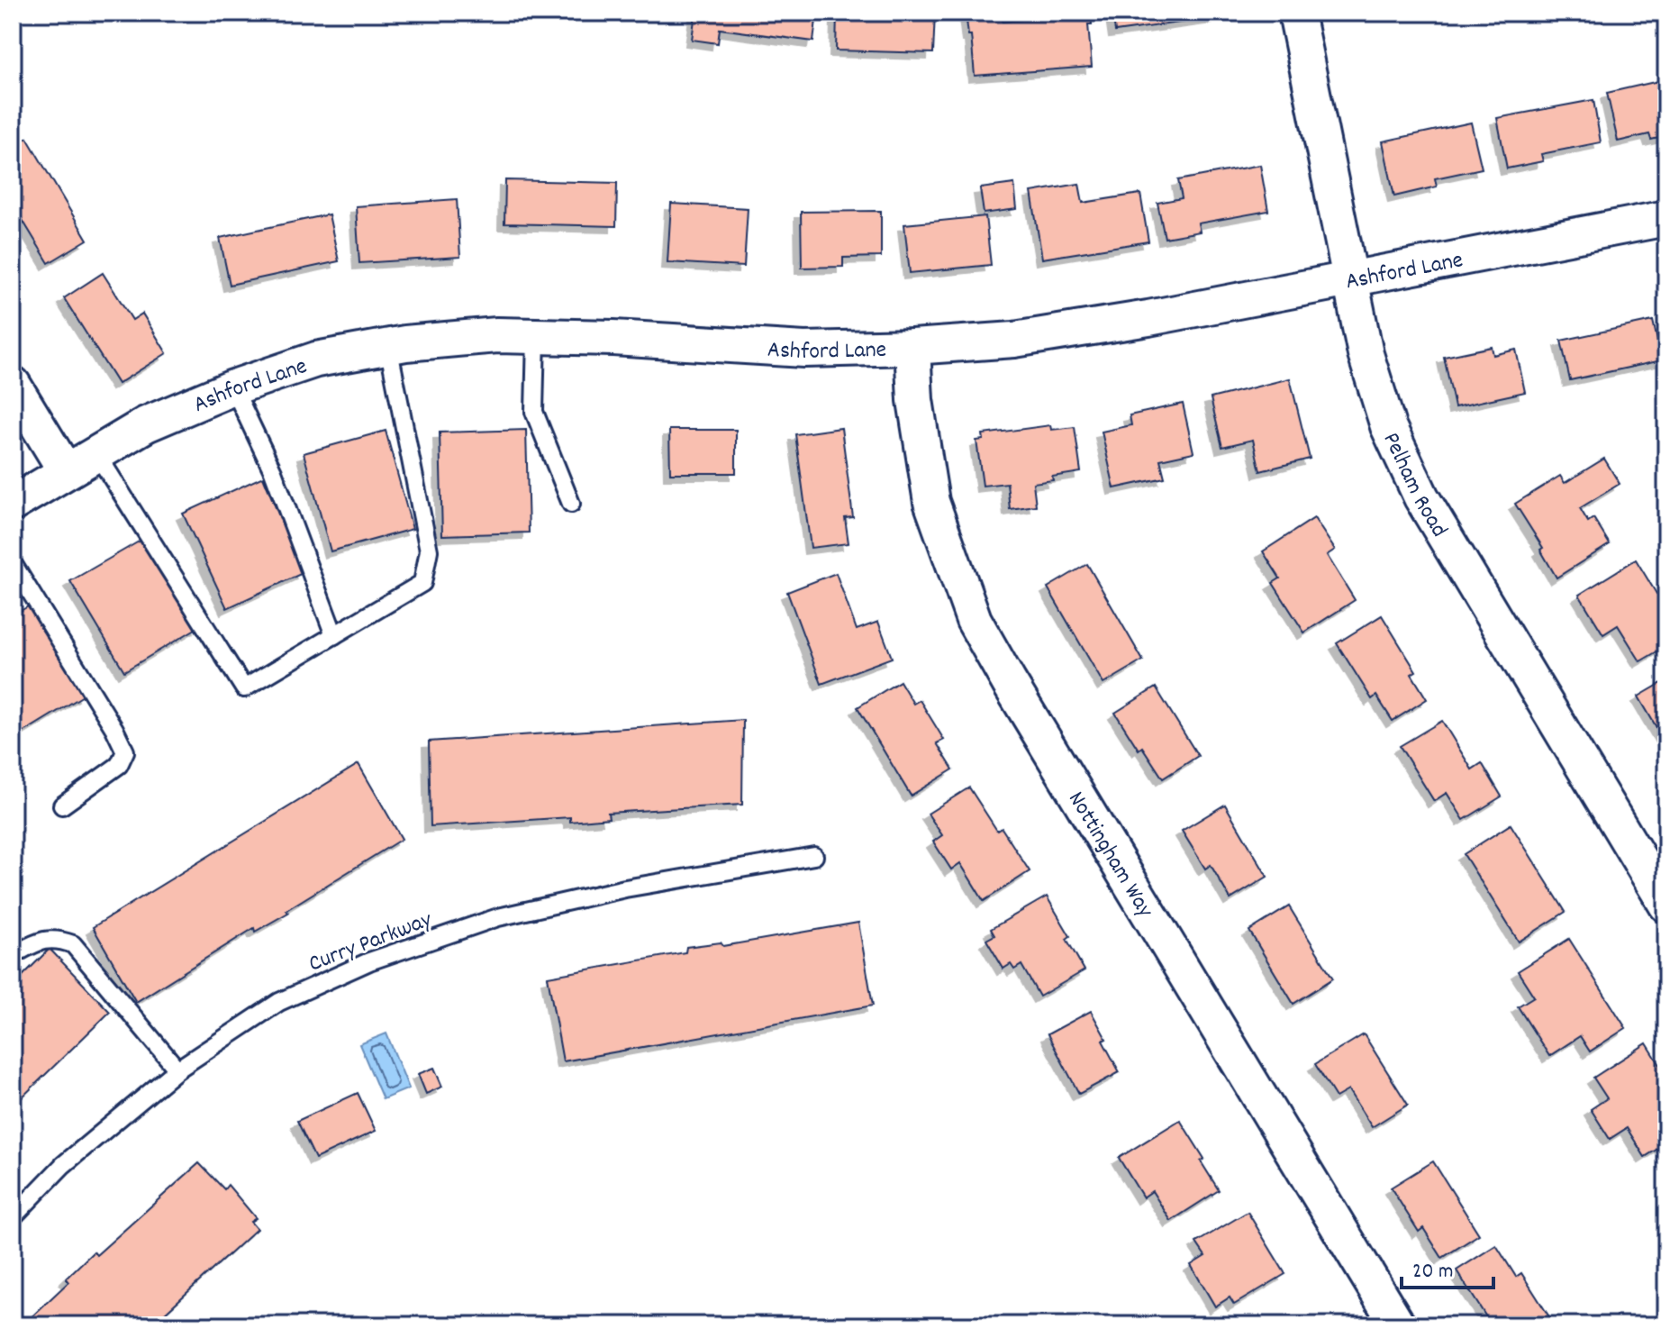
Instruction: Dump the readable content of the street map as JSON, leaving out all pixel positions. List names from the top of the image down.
{
  "streets": {
    "street": ["Ashford Lane", "Pelham Road", "Nottingham Way"],
    "lane": ["Curry Parkway"]
  },
  "crossings": [
    ["Ashford Lane", "Pelham Road"],
    ["Ashford Lane", "Nottingham Way"]
  ],
  "scale_bar": "20 m"
}
